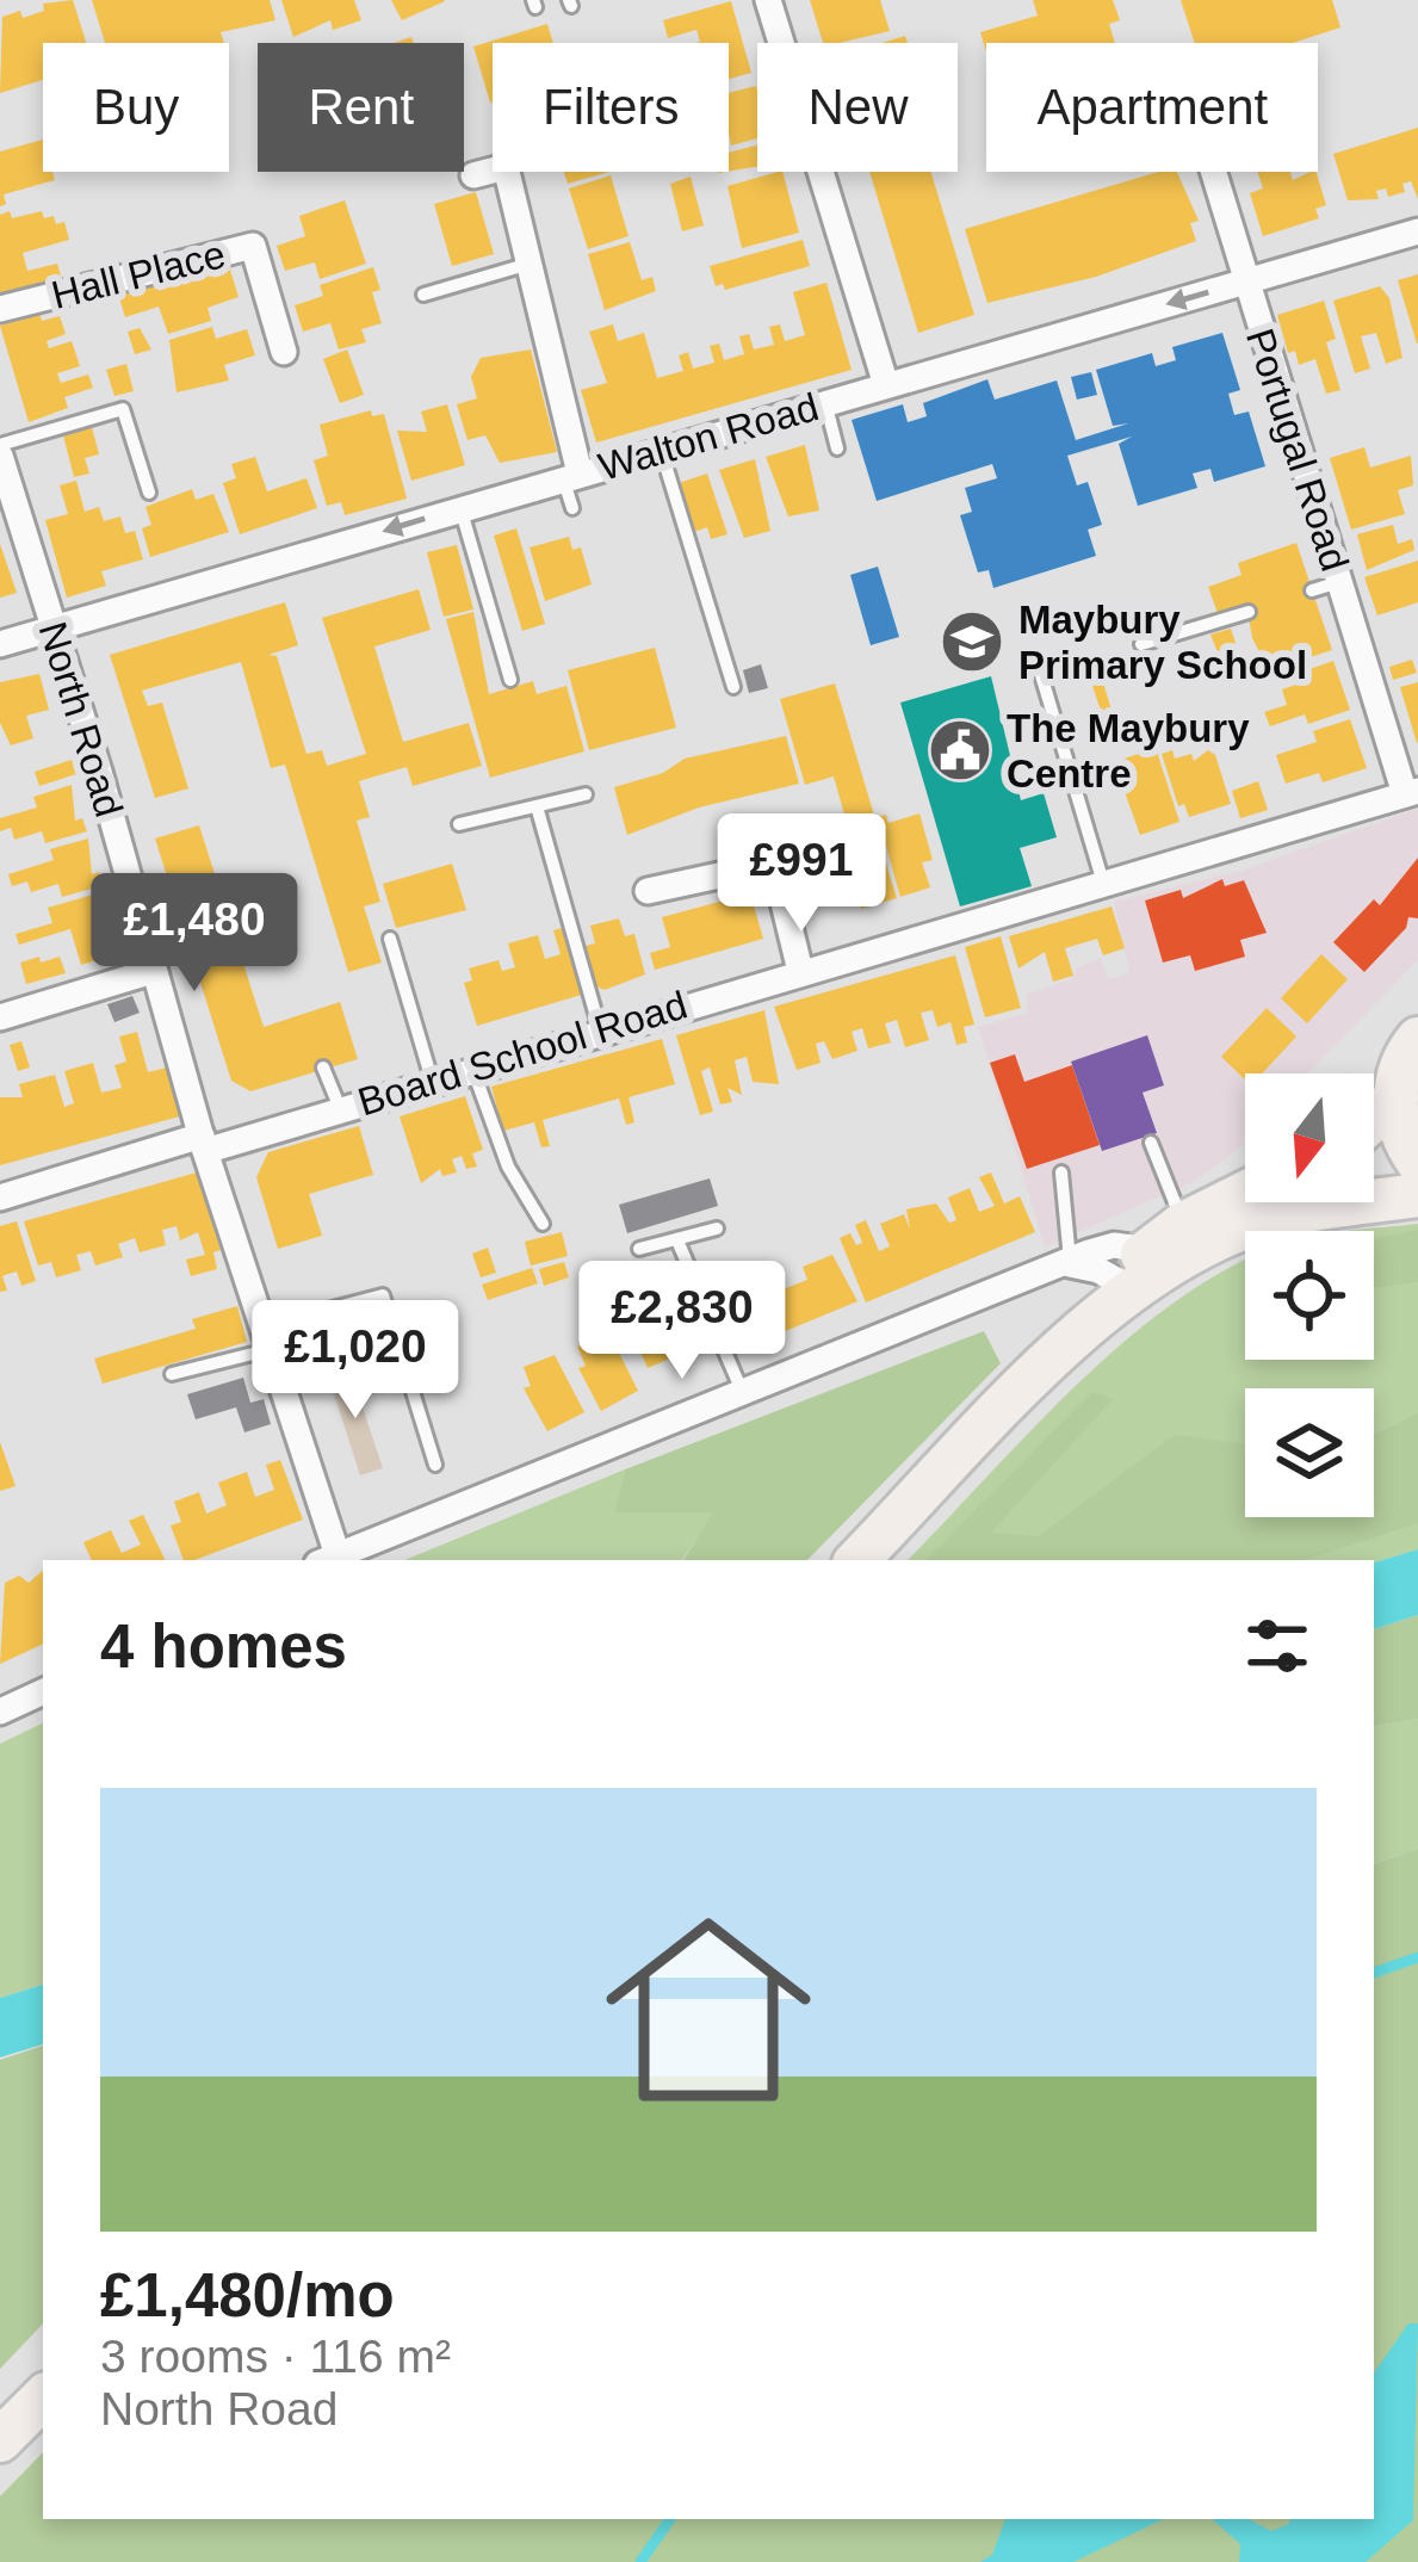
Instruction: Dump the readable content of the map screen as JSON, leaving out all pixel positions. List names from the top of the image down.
{
  "streets": {
    "street": [
      "Hall Place",
      "Walton Road",
      "Portugal Road",
      "North Road",
      "Board School Road"
    ]
  },
  "crossings": [
    ["Walton Road", "Portugal Road"],
    ["Walton Road", "North Road"],
    ["Portugal Road", "Board School Road"],
    ["North Road", "Board School Road"]
  ],
  "one_way": ["Walton Road"],
  "places": {
    "school or university": ["Maybury Primary School"],
    "public building": ["The Maybury Centre"]
  },
  "north": "bottom",
  "page": {
    "chip": [
      "Buy",
      "Rent",
      "Filters",
      "New",
      "Apartment"
    ],
    "price": [
      "£991",
      "£1,480",
      "£2,830",
      "£1,020"
    ],
    "heading": "4 homes",
    "list": [
      {
        "name": "£1,480/mo",
        "note": "3 rooms · 116 m² · North Road"
      }
    ]
  }
}
